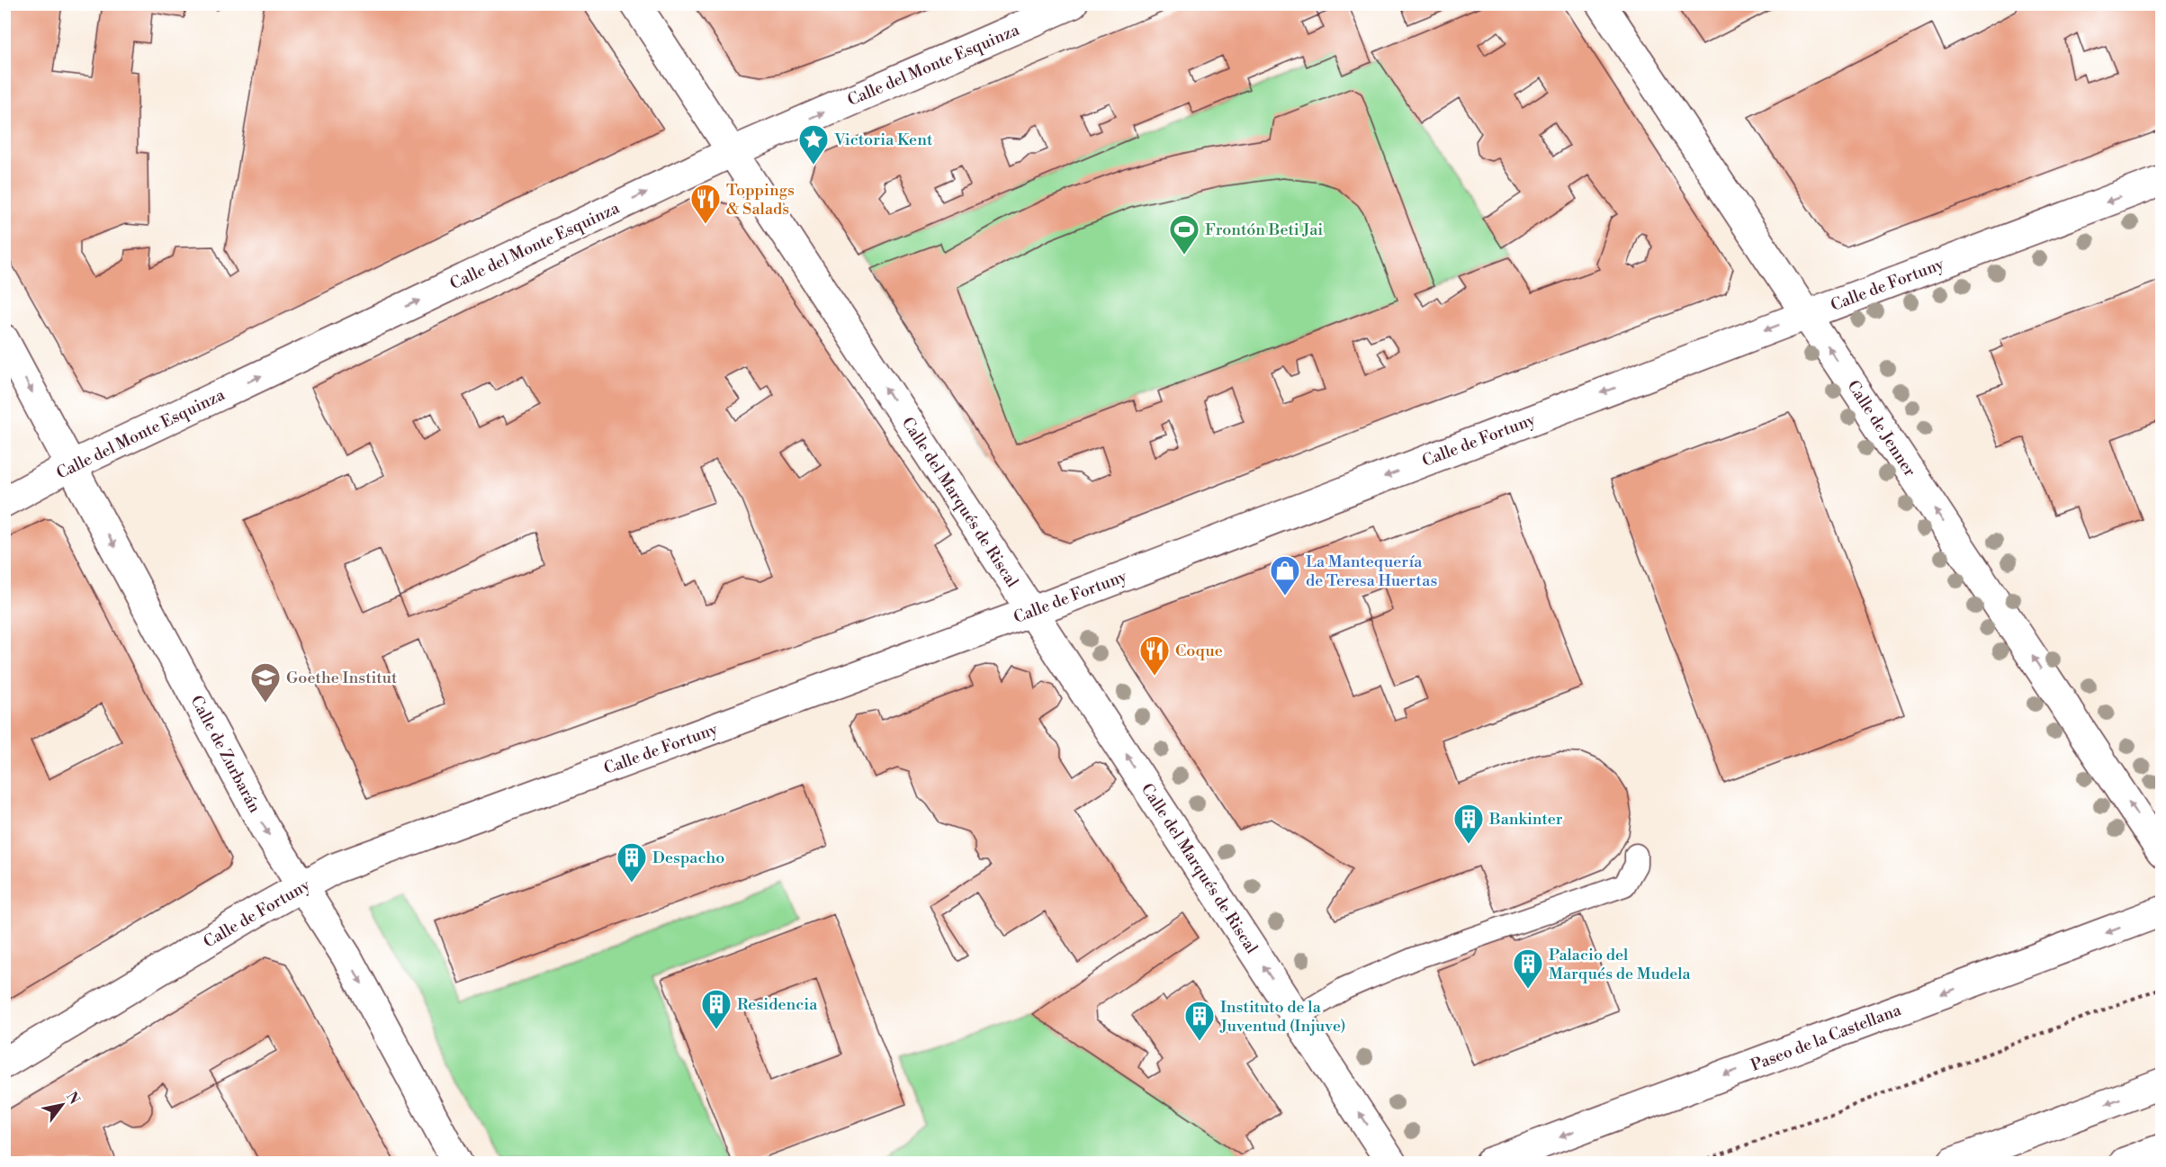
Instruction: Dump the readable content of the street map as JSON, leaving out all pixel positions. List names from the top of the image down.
{
  "streets": {
    "main road": [
      "Calle del Monte Esquinza",
      "Calle de Fortuny",
      "Calle de Jenner",
      "Calle del Marqués de Riscal",
      "Calle de Zurbarán",
      "Paseo de la Castellana"
    ]
  },
  "crossings": [
    ["Calle del Monte Esquinza", "Calle del Marqués de Riscal"],
    ["Calle del Monte Esquinza", "Calle de Zurbarán"],
    ["Calle de Fortuny", "Calle de Jenner"],
    ["Calle de Fortuny", "Calle del Marqués de Riscal"],
    ["Calle de Fortuny", "Calle de Zurbarán"]
  ],
  "one_way": [
    "Calle del Monte Esquinza",
    "Calle de Fortuny",
    "Calle de Jenner",
    "Calle del Marqués de Riscal",
    "Calle de Zurbarán"
  ],
  "places": {
    "place": ["Victoria Kent"],
    "restaurant": ["Toppings & Salads", "Coque"],
    "sports": ["Frontón Beti Jai"],
    "shop": ["La Mantequería de Teresa Huertas"],
    "school or university": ["Goethe Institut"],
    "building": [
      "Bankinter",
      "Despacho",
      "Palacio del Marqués de Mudela",
      "Residencia",
      "Instituto de la Juventud (Injuve)"
    ]
  },
  "north": "top right"
}
